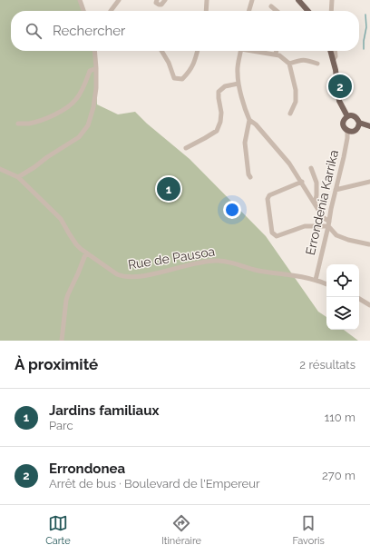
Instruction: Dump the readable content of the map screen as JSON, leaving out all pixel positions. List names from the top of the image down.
{
  "streets": {
    "street": ["Errondenia Karrika", "Rue de Pausoa"]
  },
  "crossings": [
    ["Errondenia Karrika", "Rue de Pausoa"]
  ],
  "page": {
    "search": "Rechercher",
    "pins": ["2", "1"],
    "heading": ["À proximité", "2 résultats"],
    "list": [
      {
        "mark": "1",
        "name": "Jardins familiaux",
        "note": "Parc",
        "value": "110 m"
      },
      {
        "mark": "2",
        "name": "Errondonea",
        "note": "Arrêt de bus · Boulevard de l'Empereur",
        "value": "270 m"
      }
    ],
    "nav": ["Carte", "Itinéraire", "Favoris"]
  }
}
